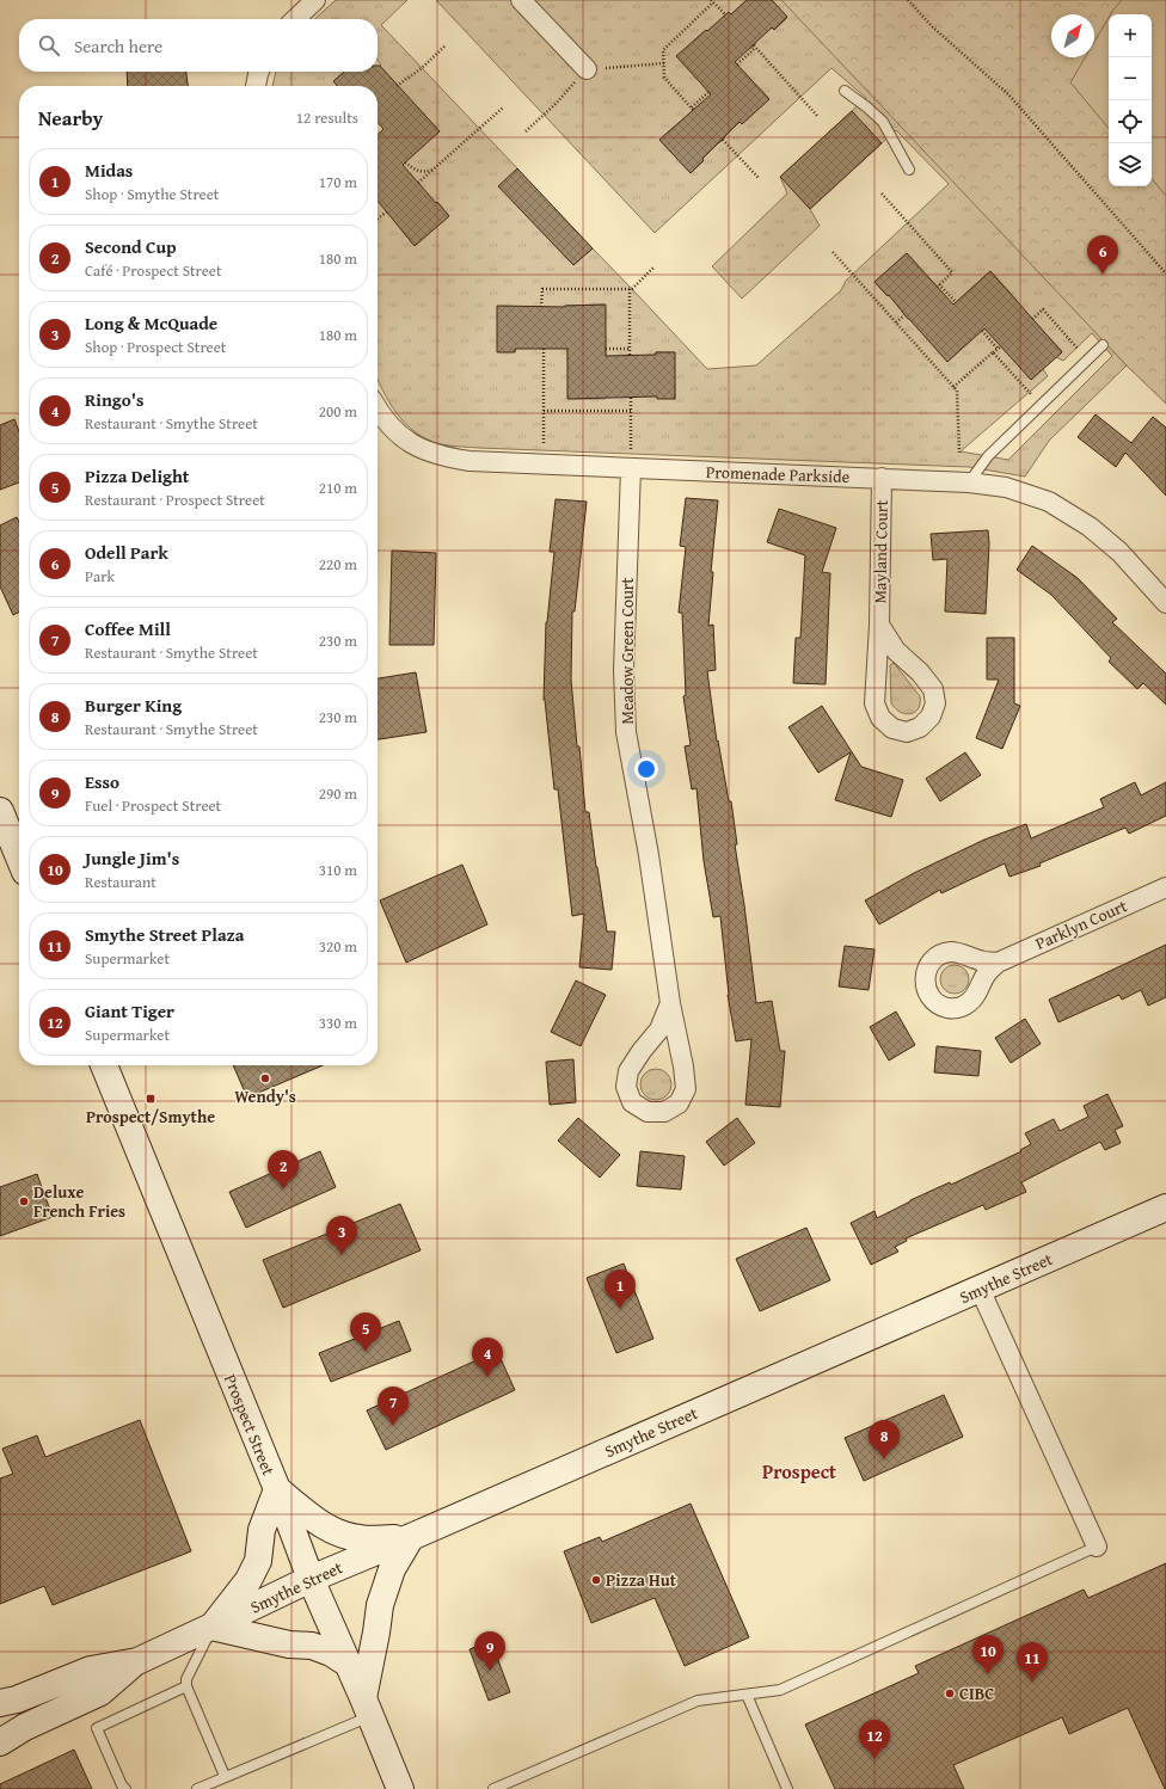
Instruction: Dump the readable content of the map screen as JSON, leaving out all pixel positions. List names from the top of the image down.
{
  "streets": {
    "main road": ["Smythe Street", "Prospect Street"],
    "street": [
      "Promenade Parkside",
      "Mayland Court",
      "Meadow Green Court",
      "Parklyn Court"
    ]
  },
  "crossings": [
    ["Promenade Parkside", "Mayland Court"],
    ["Promenade Parkside", "Meadow Green Court"],
    ["Smythe Street", "Prospect Street"]
  ],
  "districts": ["Prospect"],
  "places": {
    "other": [
      "Wendy's",
      "Deluxe French Fries",
      "Pizza Hut",
      "CIBC"
    ],
    "transit": ["Prospect/Smythe"]
  },
  "north": "top right",
  "page": {
    "map_buttons": ["+", "−"],
    "search": "Search here",
    "heading": ["Nearby", "12 results"],
    "list": [
      {
        "mark": "1",
        "name": "Midas",
        "note": "Shop · Smythe Street",
        "value": "170 m"
      },
      {
        "mark": "2",
        "name": "Second Cup",
        "note": "Café · Prospect Street",
        "value": "180 m"
      },
      {
        "mark": "3",
        "name": "Long & McQuade",
        "note": "Shop · Prospect Street",
        "value": "180 m"
      },
      {
        "mark": "4",
        "name": "Ringo's",
        "note": "Restaurant · Smythe Street",
        "value": "200 m"
      },
      {
        "mark": "5",
        "name": "Pizza Delight",
        "note": "Restaurant · Prospect Street",
        "value": "210 m"
      },
      {
        "mark": "6",
        "name": "Odell Park",
        "note": "Park",
        "value": "220 m"
      },
      {
        "mark": "7",
        "name": "Coffee Mill",
        "note": "Restaurant · Smythe Street",
        "value": "230 m"
      },
      {
        "mark": "8",
        "name": "Burger King",
        "note": "Restaurant · Smythe Street",
        "value": "230 m"
      },
      {
        "mark": "9",
        "name": "Esso",
        "note": "Fuel · Prospect Street",
        "value": "290 m"
      },
      {
        "mark": "10",
        "name": "Jungle Jim's",
        "note": "Restaurant",
        "value": "310 m"
      },
      {
        "mark": "11",
        "name": "Smythe Street Plaza",
        "note": "Supermarket",
        "value": "320 m"
      },
      {
        "mark": "12",
        "name": "Giant Tiger",
        "note": "Supermarket",
        "value": "330 m"
      }
    ],
    "pins": [
      "6",
      "2",
      "3",
      "1",
      "5",
      "4",
      "7",
      "8",
      "9",
      "10",
      "11",
      "12"
    ]
  }
}
